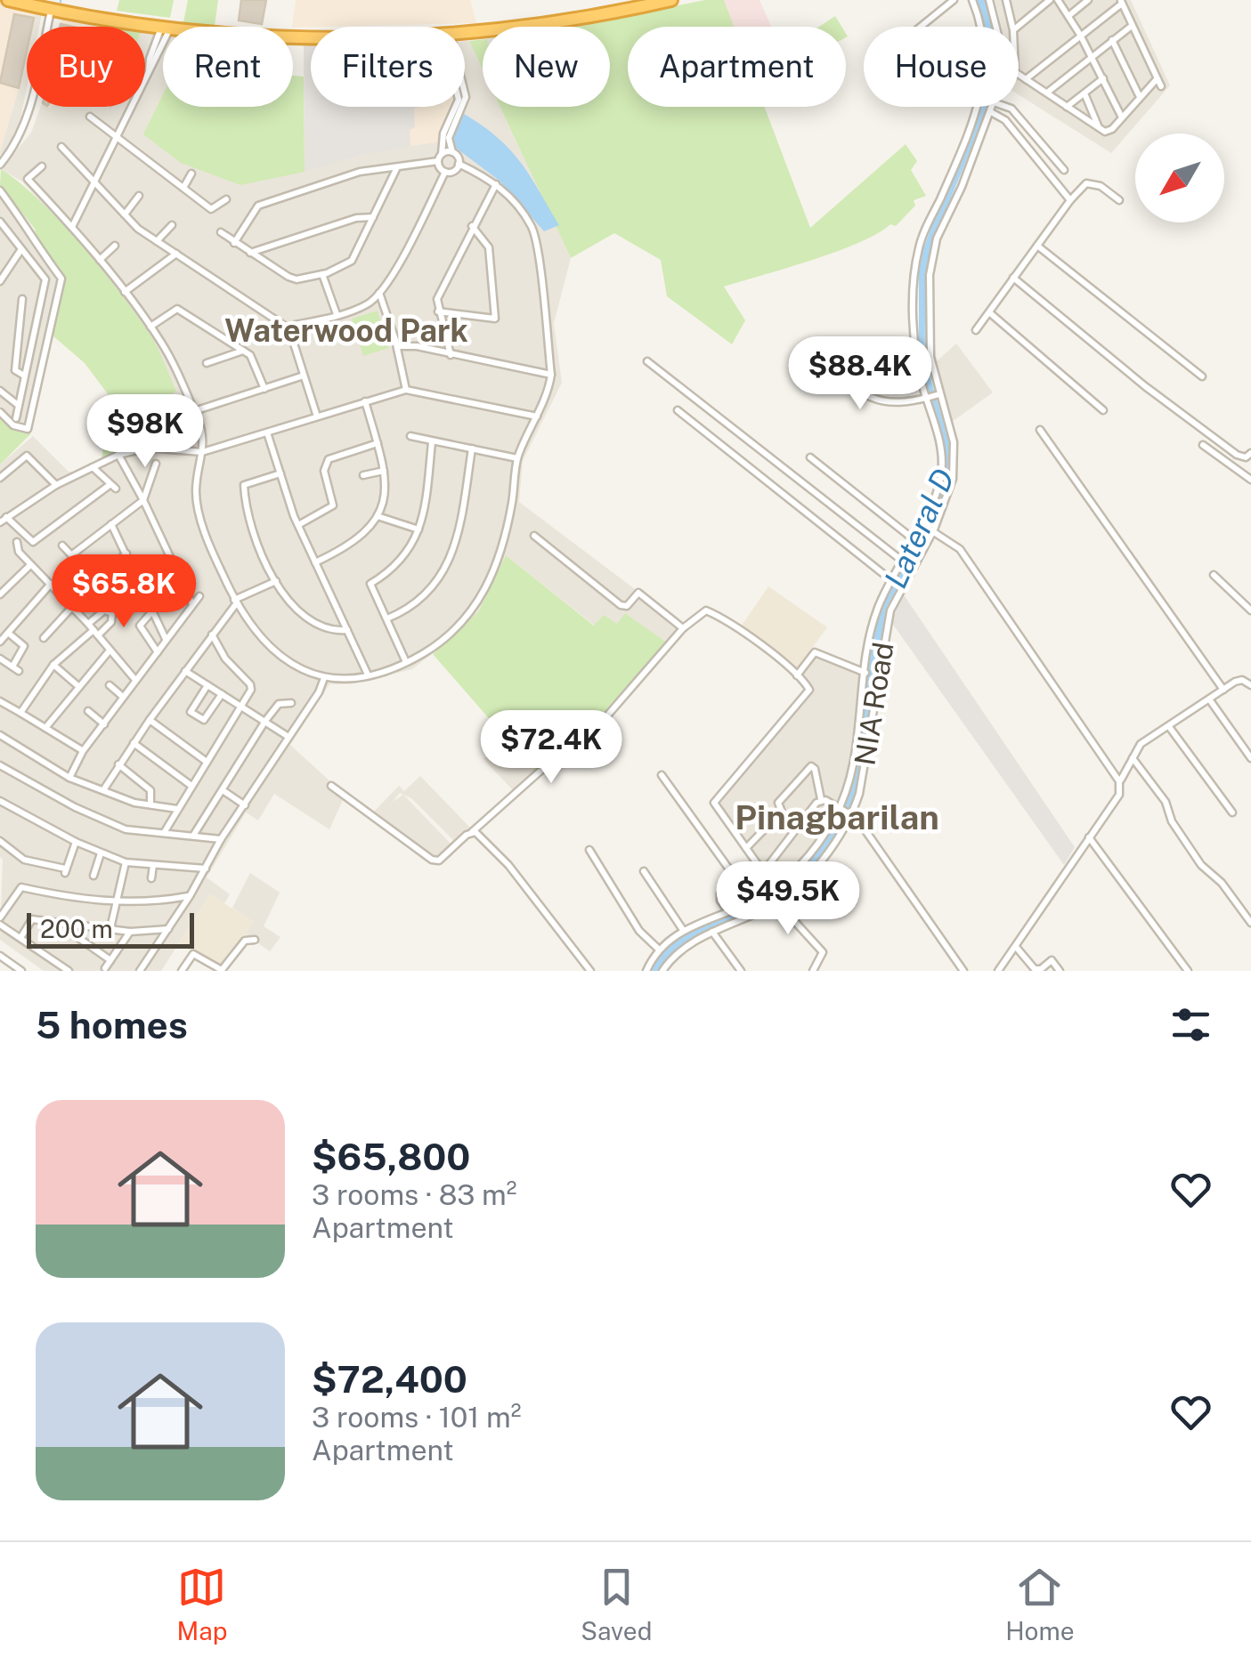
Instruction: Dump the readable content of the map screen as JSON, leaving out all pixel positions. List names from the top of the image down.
{
  "streets": {
    "street": ["NIA Road"]
  },
  "districts": ["Waterwood Park", "Pinagbarilan"],
  "water": ["Lateral D"],
  "scale_bar": "200 m",
  "north": "bottom left",
  "page": {
    "chip": [
      "Buy",
      "Rent",
      "Filters",
      "New",
      "Apartment",
      "House"
    ],
    "price": [
      "$88.4K",
      "$98K",
      "$65.8K",
      "$72.4K",
      "$49.5K"
    ],
    "scale": "200 m",
    "heading": "5 homes",
    "list": [
      {
        "name": "$65,800",
        "note": "3 rooms · 83 m² · Apartment"
      },
      {
        "name": "$72,400",
        "note": "3 rooms · 101 m² · Apartment"
      }
    ],
    "tabs": ["Map", "Saved", "Home"]
  }
}
